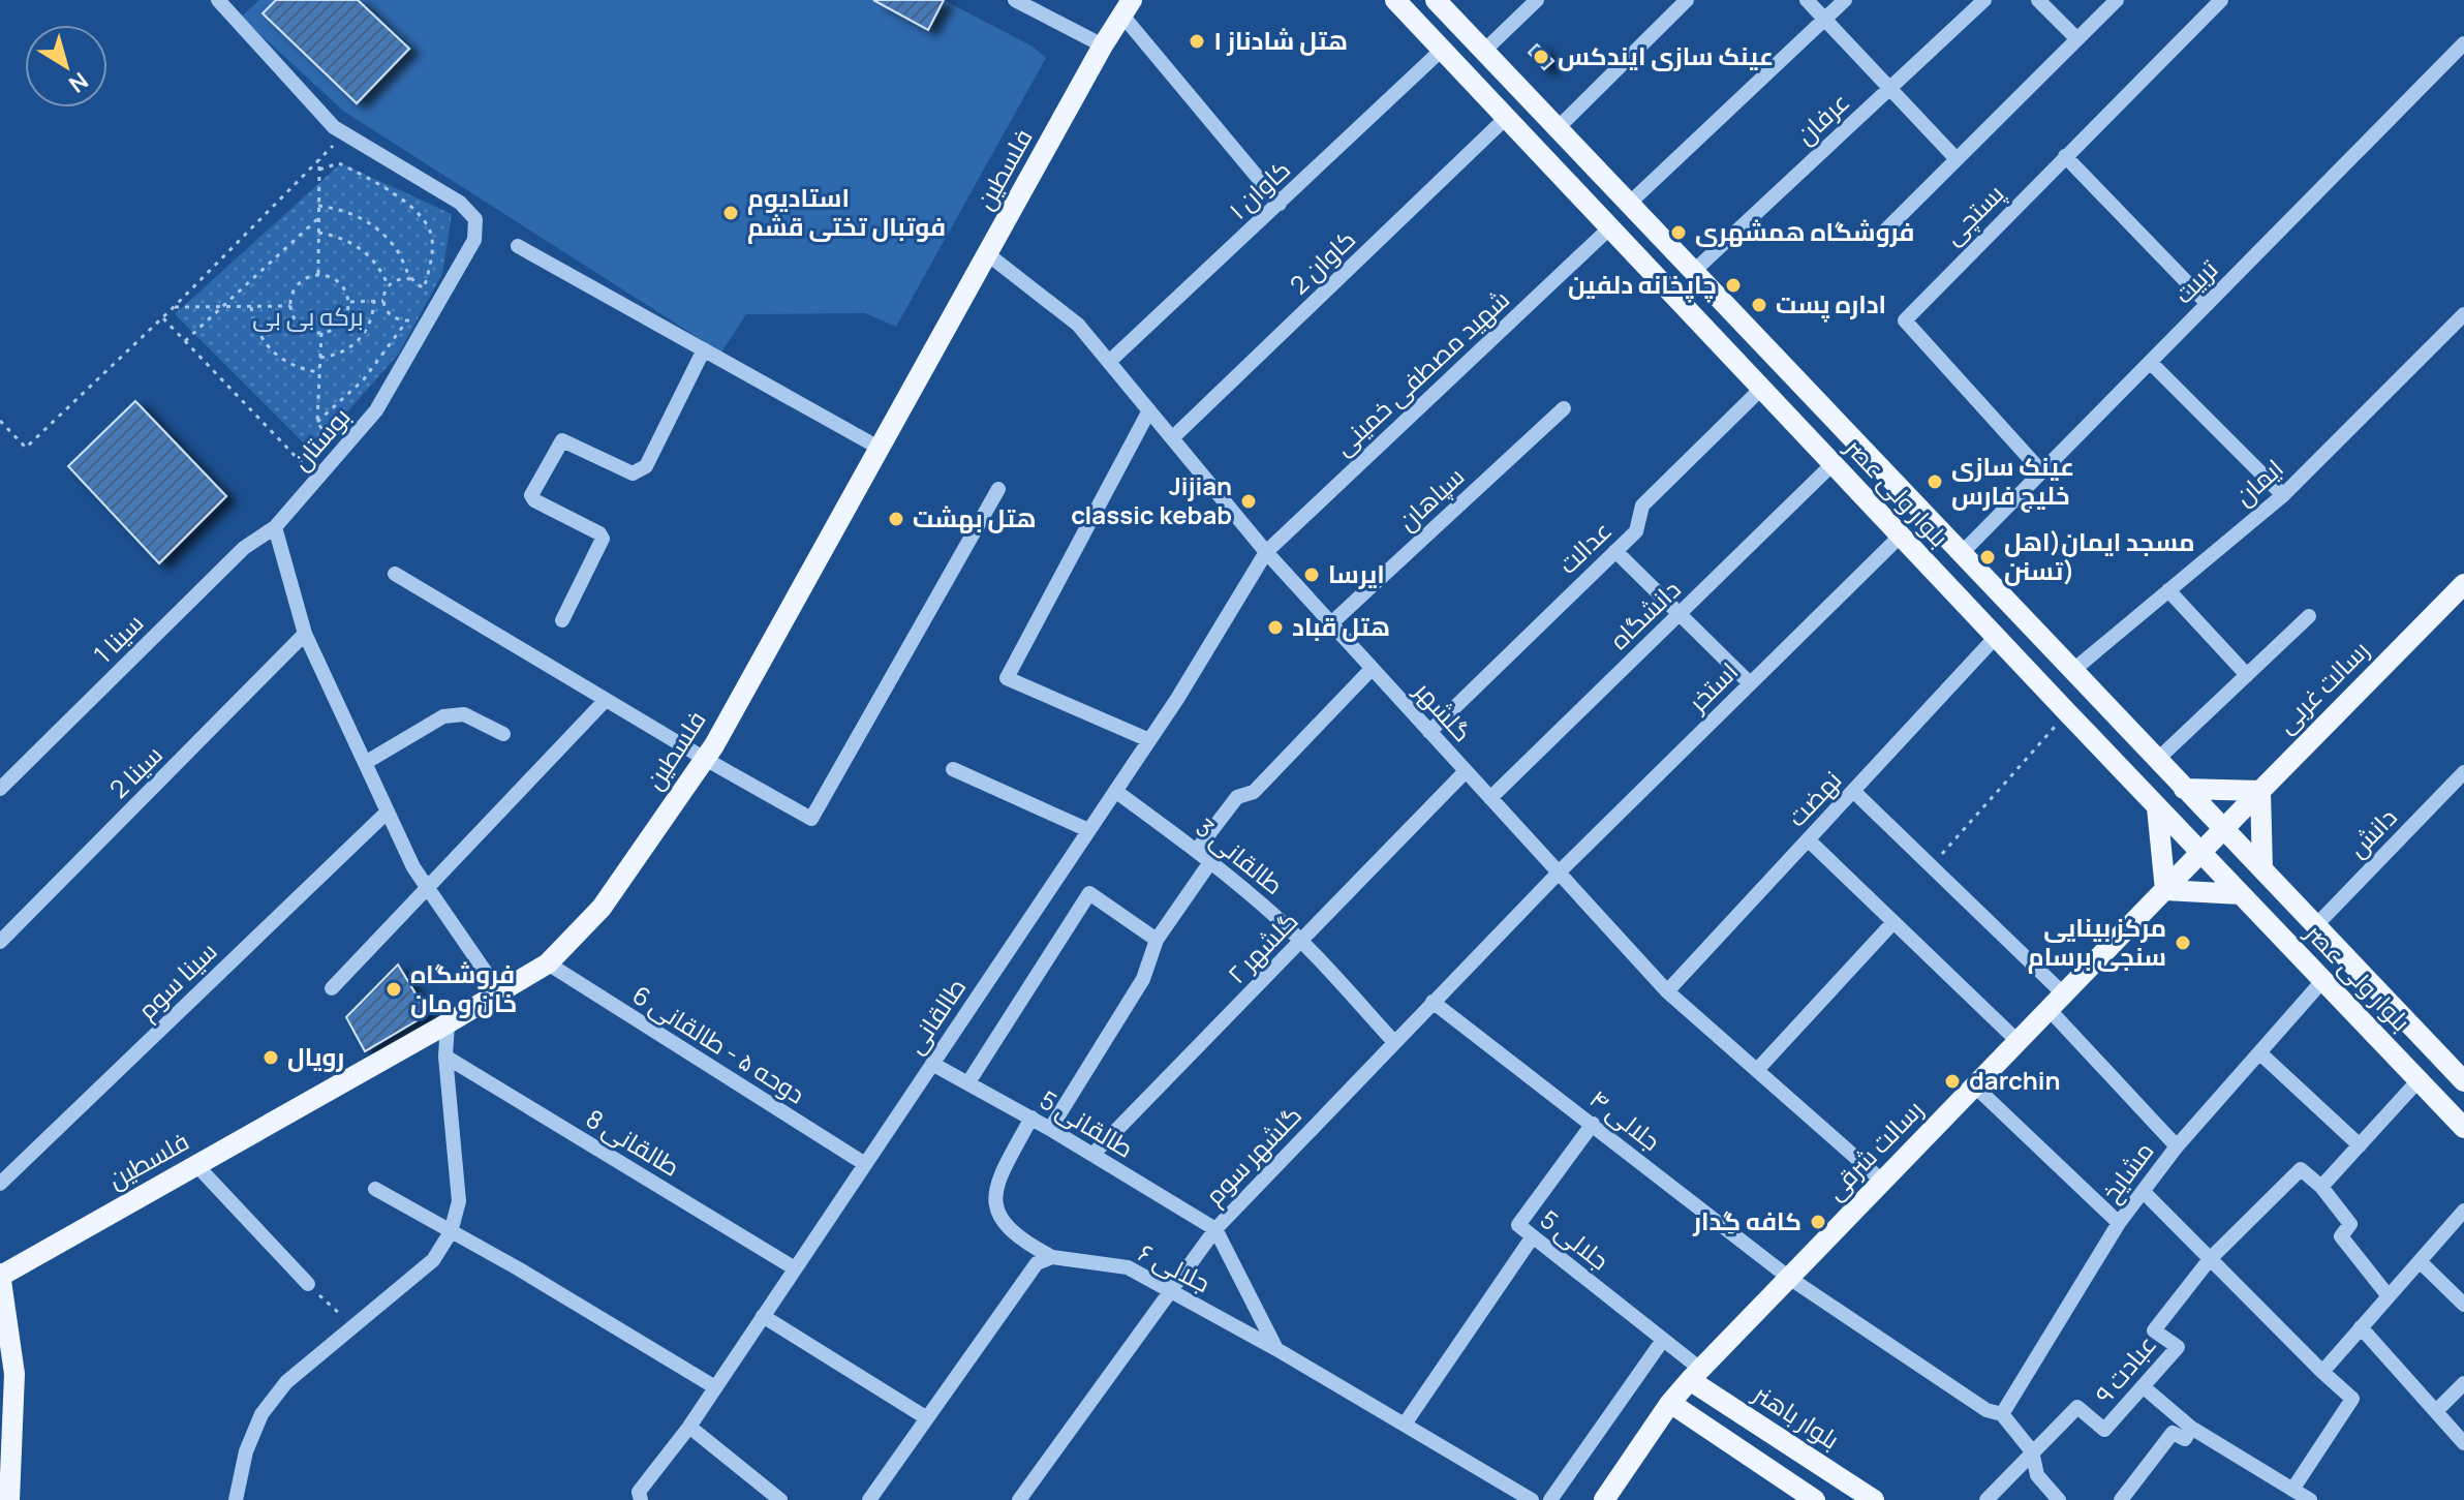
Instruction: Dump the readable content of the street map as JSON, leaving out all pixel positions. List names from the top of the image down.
{
  "streets": {
    "main road": [
      "فلسطین",
      "بلوار ولی عصر",
      "رسالت غربی",
      "رسالت شرقی",
      "بلوار باهنر"
    ],
    "street": [
      "عرفان",
      "کاوان ۱",
      "پستچی",
      "کاوان 2",
      "تربیت",
      "شهید مصطفی خمینی",
      "بوستان",
      "ایمان",
      "سپاهان",
      "عدالت",
      "دانشگاه",
      "سینا 1",
      "استخر",
      "گلشهر",
      "سینا 2",
      "نهضت",
      "دانش",
      "طالقانی 3",
      "گلشهر ۲",
      "سینا سوم",
      "طالقانی",
      "دوحه ۵ - طالقانی 6",
      "جلالی ۴",
      "طالقانی 5",
      "طالقانی 8",
      "گلشهر سوم",
      "مشایخ",
      "جلالی 5",
      "جلالی ۶",
      "عبادت ۹"
    ]
  },
  "crossings": [
    ["عرفان", "بلوار ولی عصر"],
    ["فلسطین", "گلشهر"],
    ["فلسطین", "دوحه ۵ - طالقانی 6"],
    ["کاوان ۱", "بلوار ولی عصر"],
    ["کاوان ۱", "گلشهر"],
    ["پستچی", "تربیت"],
    ["کاوان 2", "بلوار ولی عصر"],
    ["کاوان 2", "گلشهر"],
    ["تربیت", "بلوار ولی عصر"],
    ["شهید مصطفی خمینی", "بلوار ولی عصر"],
    ["شهید مصطفی خمینی", "گلشهر"],
    ["شهید مصطفی خمینی", "طالقانی"],
    ["بوستان", "سینا 1"],
    ["ایمان", "بلوار ولی عصر"],
    ["بلوار ولی عصر", "عدالت"],
    ["بلوار ولی عصر", "دانشگاه"],
    ["بلوار ولی عصر", "استخر"],
    ["بلوار ولی عصر", "رسالت غربی"],
    ["بلوار ولی عصر", "نهضت"],
    ["بلوار ولی عصر", "دانش"],
    ["بلوار ولی عصر", "رسالت شرقی"],
    ["بلوار ولی عصر", "مشایخ"],
    ["سپاهان", "گلشهر"],
    ["عدالت", "گلشهر"],
    ["دانشگاه", "گلشهر"],
    ["استخر", "گلشهر"],
    ["استخر", "گلشهر سوم"],
    ["رسالت غربی", "رسالت شرقی"],
    ["گلشهر", "نهضت"],
    ["گلشهر", "گلشهر ۲"],
    ["گلشهر", "طالقانی"],
    ["گلشهر", "رسالت شرقی"],
    ["گلشهر", "گلشهر سوم"],
    ["طالقانی 3", "گلشهر ۲"],
    ["طالقانی 3", "طالقانی"],
    ["طالقانی 3", "گلشهر سوم"],
    ["گلشهر ۲", "طالقانی 5"],
    ["طالقانی", "دوحه ۵ - طالقانی 6"],
    ["طالقانی", "طالقانی 5"],
    ["طالقانی", "طالقانی 8"],
    ["جلالی ۴", "رسالت شرقی"],
    ["جلالی ۴", "گلشهر سوم"],
    ["جلالی ۴", "مشایخ"],
    ["جلالی ۴", "جلالی 5"],
    ["طالقانی 5", "گلشهر سوم"],
    ["رسالت شرقی", "جلالی 5"],
    ["رسالت شرقی", "بلوار باهنر"],
    ["گلشهر سوم", "جلالی ۶"],
    ["جلالی 5", "بلوار باهنر"]
  ],
  "parks": ["برکه بی بی"],
  "places": [
    "هتل شادناز ۱",
    "عینک سازی ایندکس",
    "استادیوم فوتبال تختی قشم",
    "فروشگاه همشهری",
    "چاپخانه دلفین",
    "اداره پست",
    "عینک سازی خلیج فارس",
    "Jijian classic kebab",
    "هتل بهشت",
    "مسجد ایمان(اهل تسنن)",
    "ایرسا",
    "هتل قباد",
    "مرکز بینایی سنجی برسام",
    "فروشگاه خان و مان",
    "رویال",
    "darchin",
    "کافه گِدار"
  ],
  "north": "bottom right"
}
